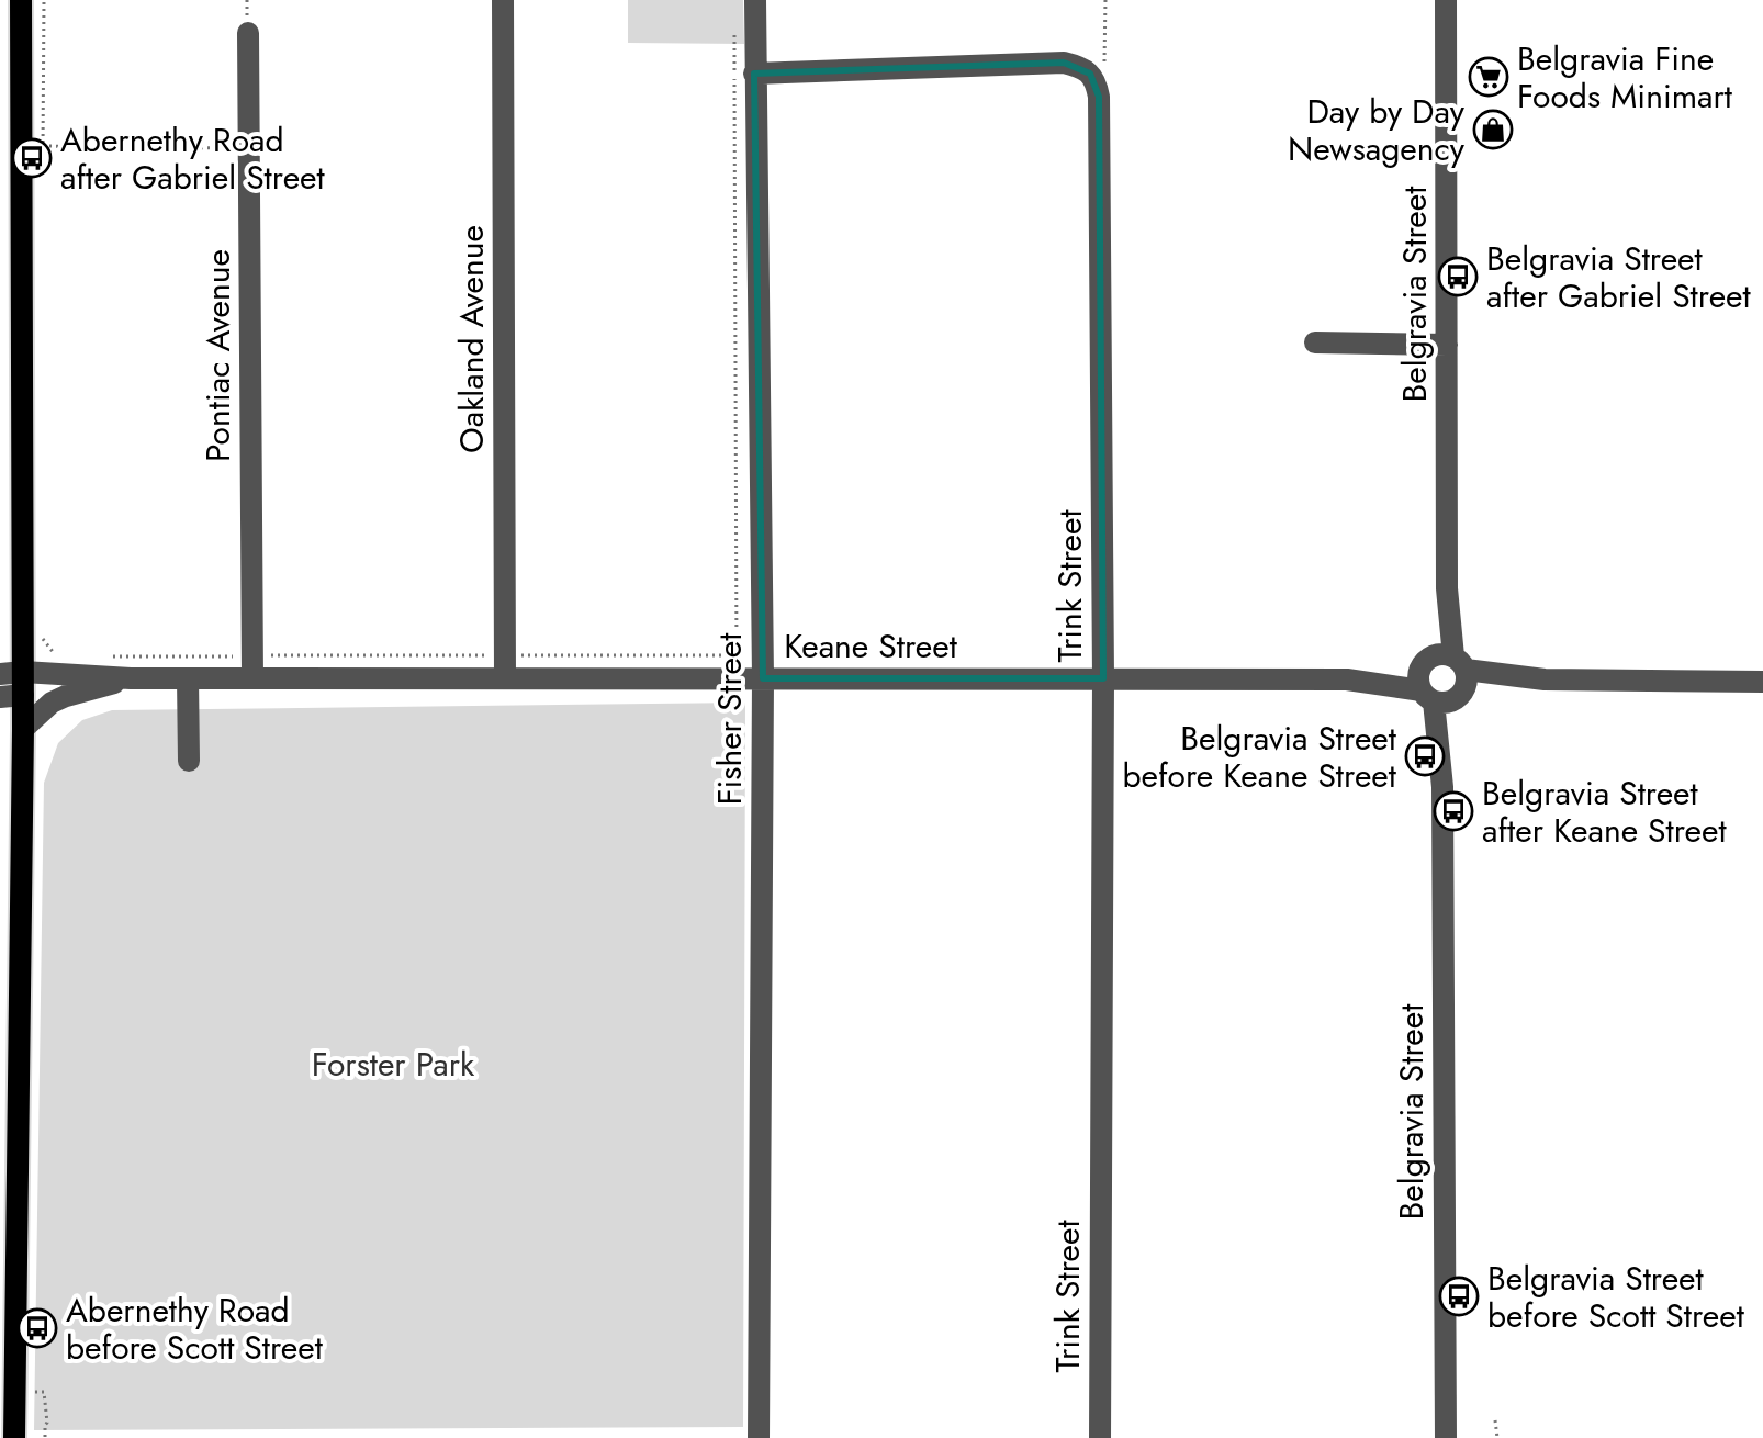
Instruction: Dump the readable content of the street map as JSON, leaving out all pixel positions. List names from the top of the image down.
{
  "streets": {
    "street": [
      "Belgravia Street",
      "Oakland Avenue",
      "Pontiac Avenue",
      "Trink Street",
      "Keane Street",
      "Fisher Street"
    ]
  },
  "crossings": [
    ["Belgravia Street", "Keane Street"],
    ["Oakland Avenue", "Keane Street"],
    ["Pontiac Avenue", "Keane Street"],
    ["Trink Street", "Keane Street"],
    ["Keane Street", "Fisher Street"]
  ],
  "parks": ["Forster Park"],
  "places": {
    "supermarket": ["Belgravia Fine Foods Minimart"],
    "shop": ["Day by Day Newsagency"],
    "bus stop": [
      "Abernethy Road after Gabriel Street",
      "Belgravia Street after Gabriel Street",
      "Belgravia Street before Keane Street",
      "Belgravia Street after Keane Street",
      "Belgravia Street before Scott Street",
      "Abernethy Road before Scott Street"
    ]
  }
}
